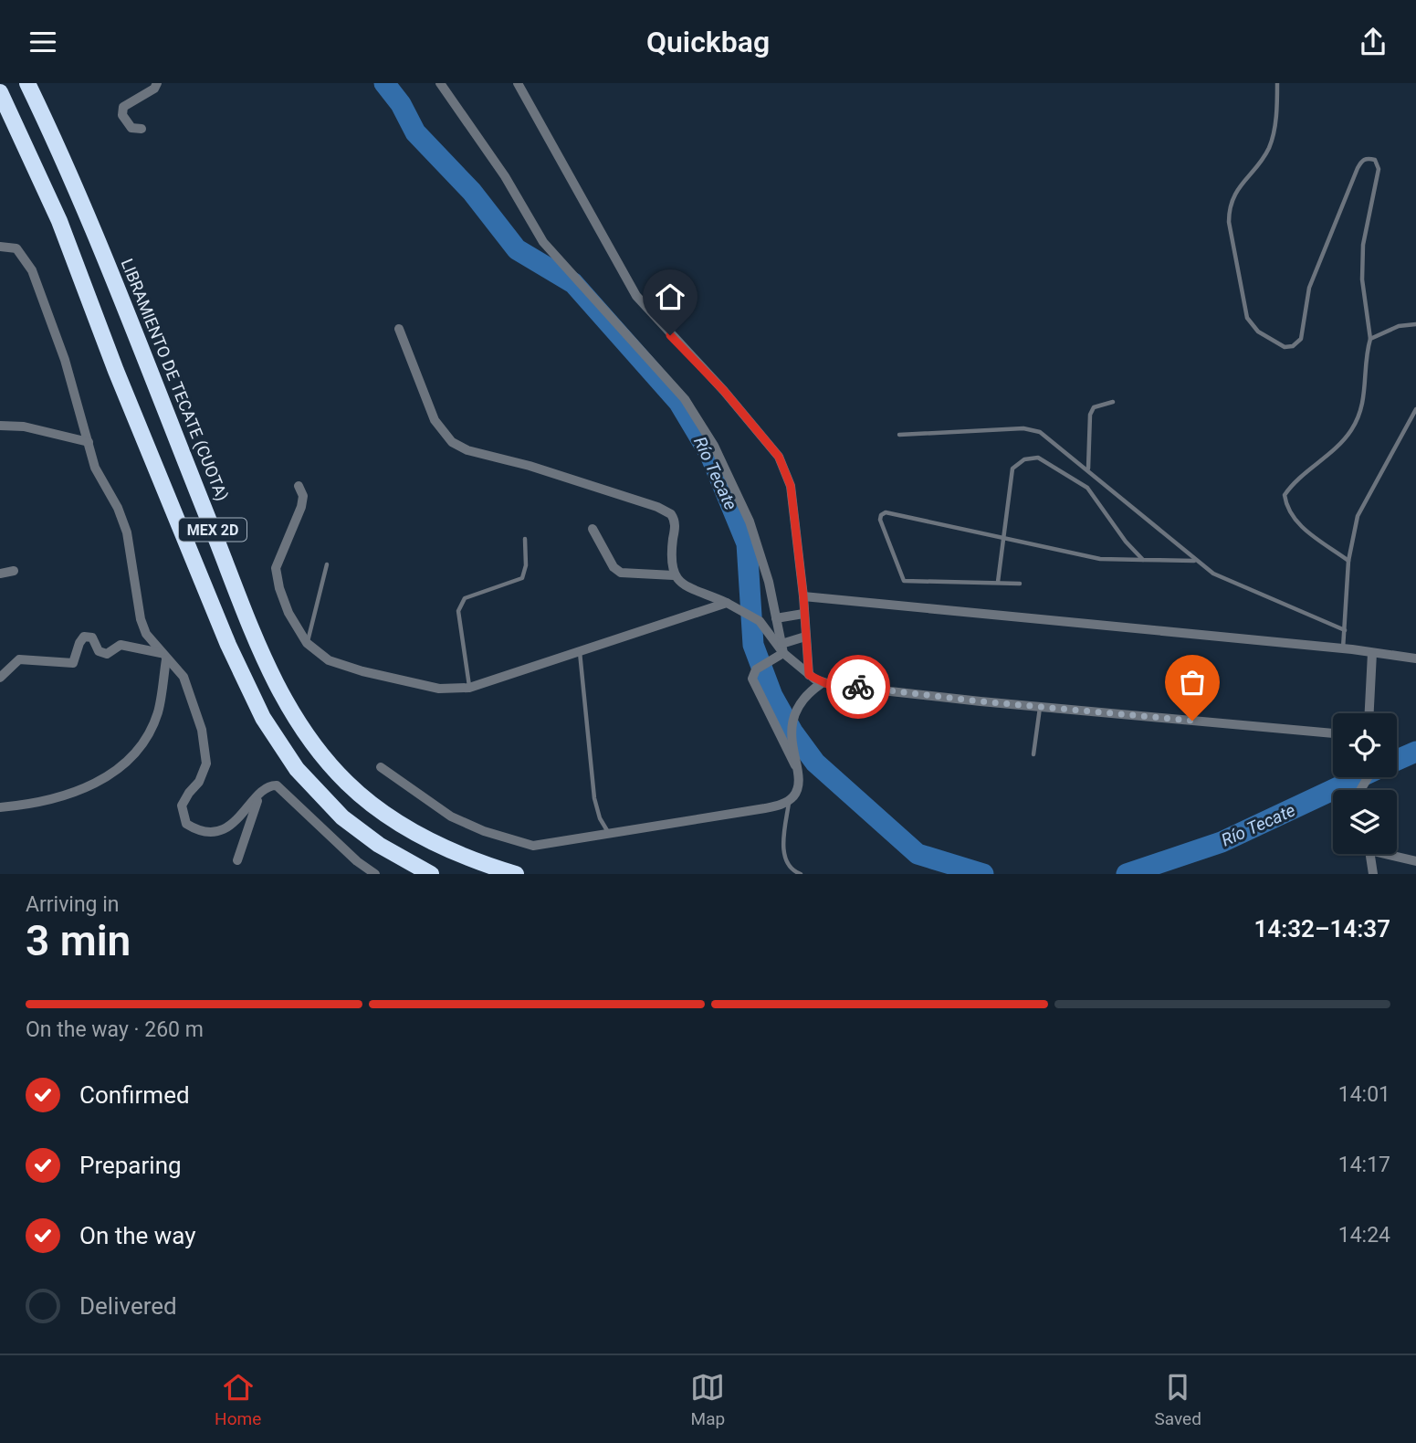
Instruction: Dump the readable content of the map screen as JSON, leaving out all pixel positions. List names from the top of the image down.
{
  "streets": {
    "highway": ["LIBRAMIENTO DE TECATE (CUOTA)", "MEX 2D"]
  },
  "water": ["Río Tecate"],
  "page": {
    "header": "Quickbag",
    "heading": ["3 min", "Arriving in", "14:32–14:37"],
    "bar": "On the way · 260 m",
    "list": [
      ["Confirmed", "14:01"],
      ["Preparing", "14:17"],
      ["On the way", "14:24"],
      "Delivered"
    ],
    "tabs": ["Home", "Map", "Saved"]
  }
}
